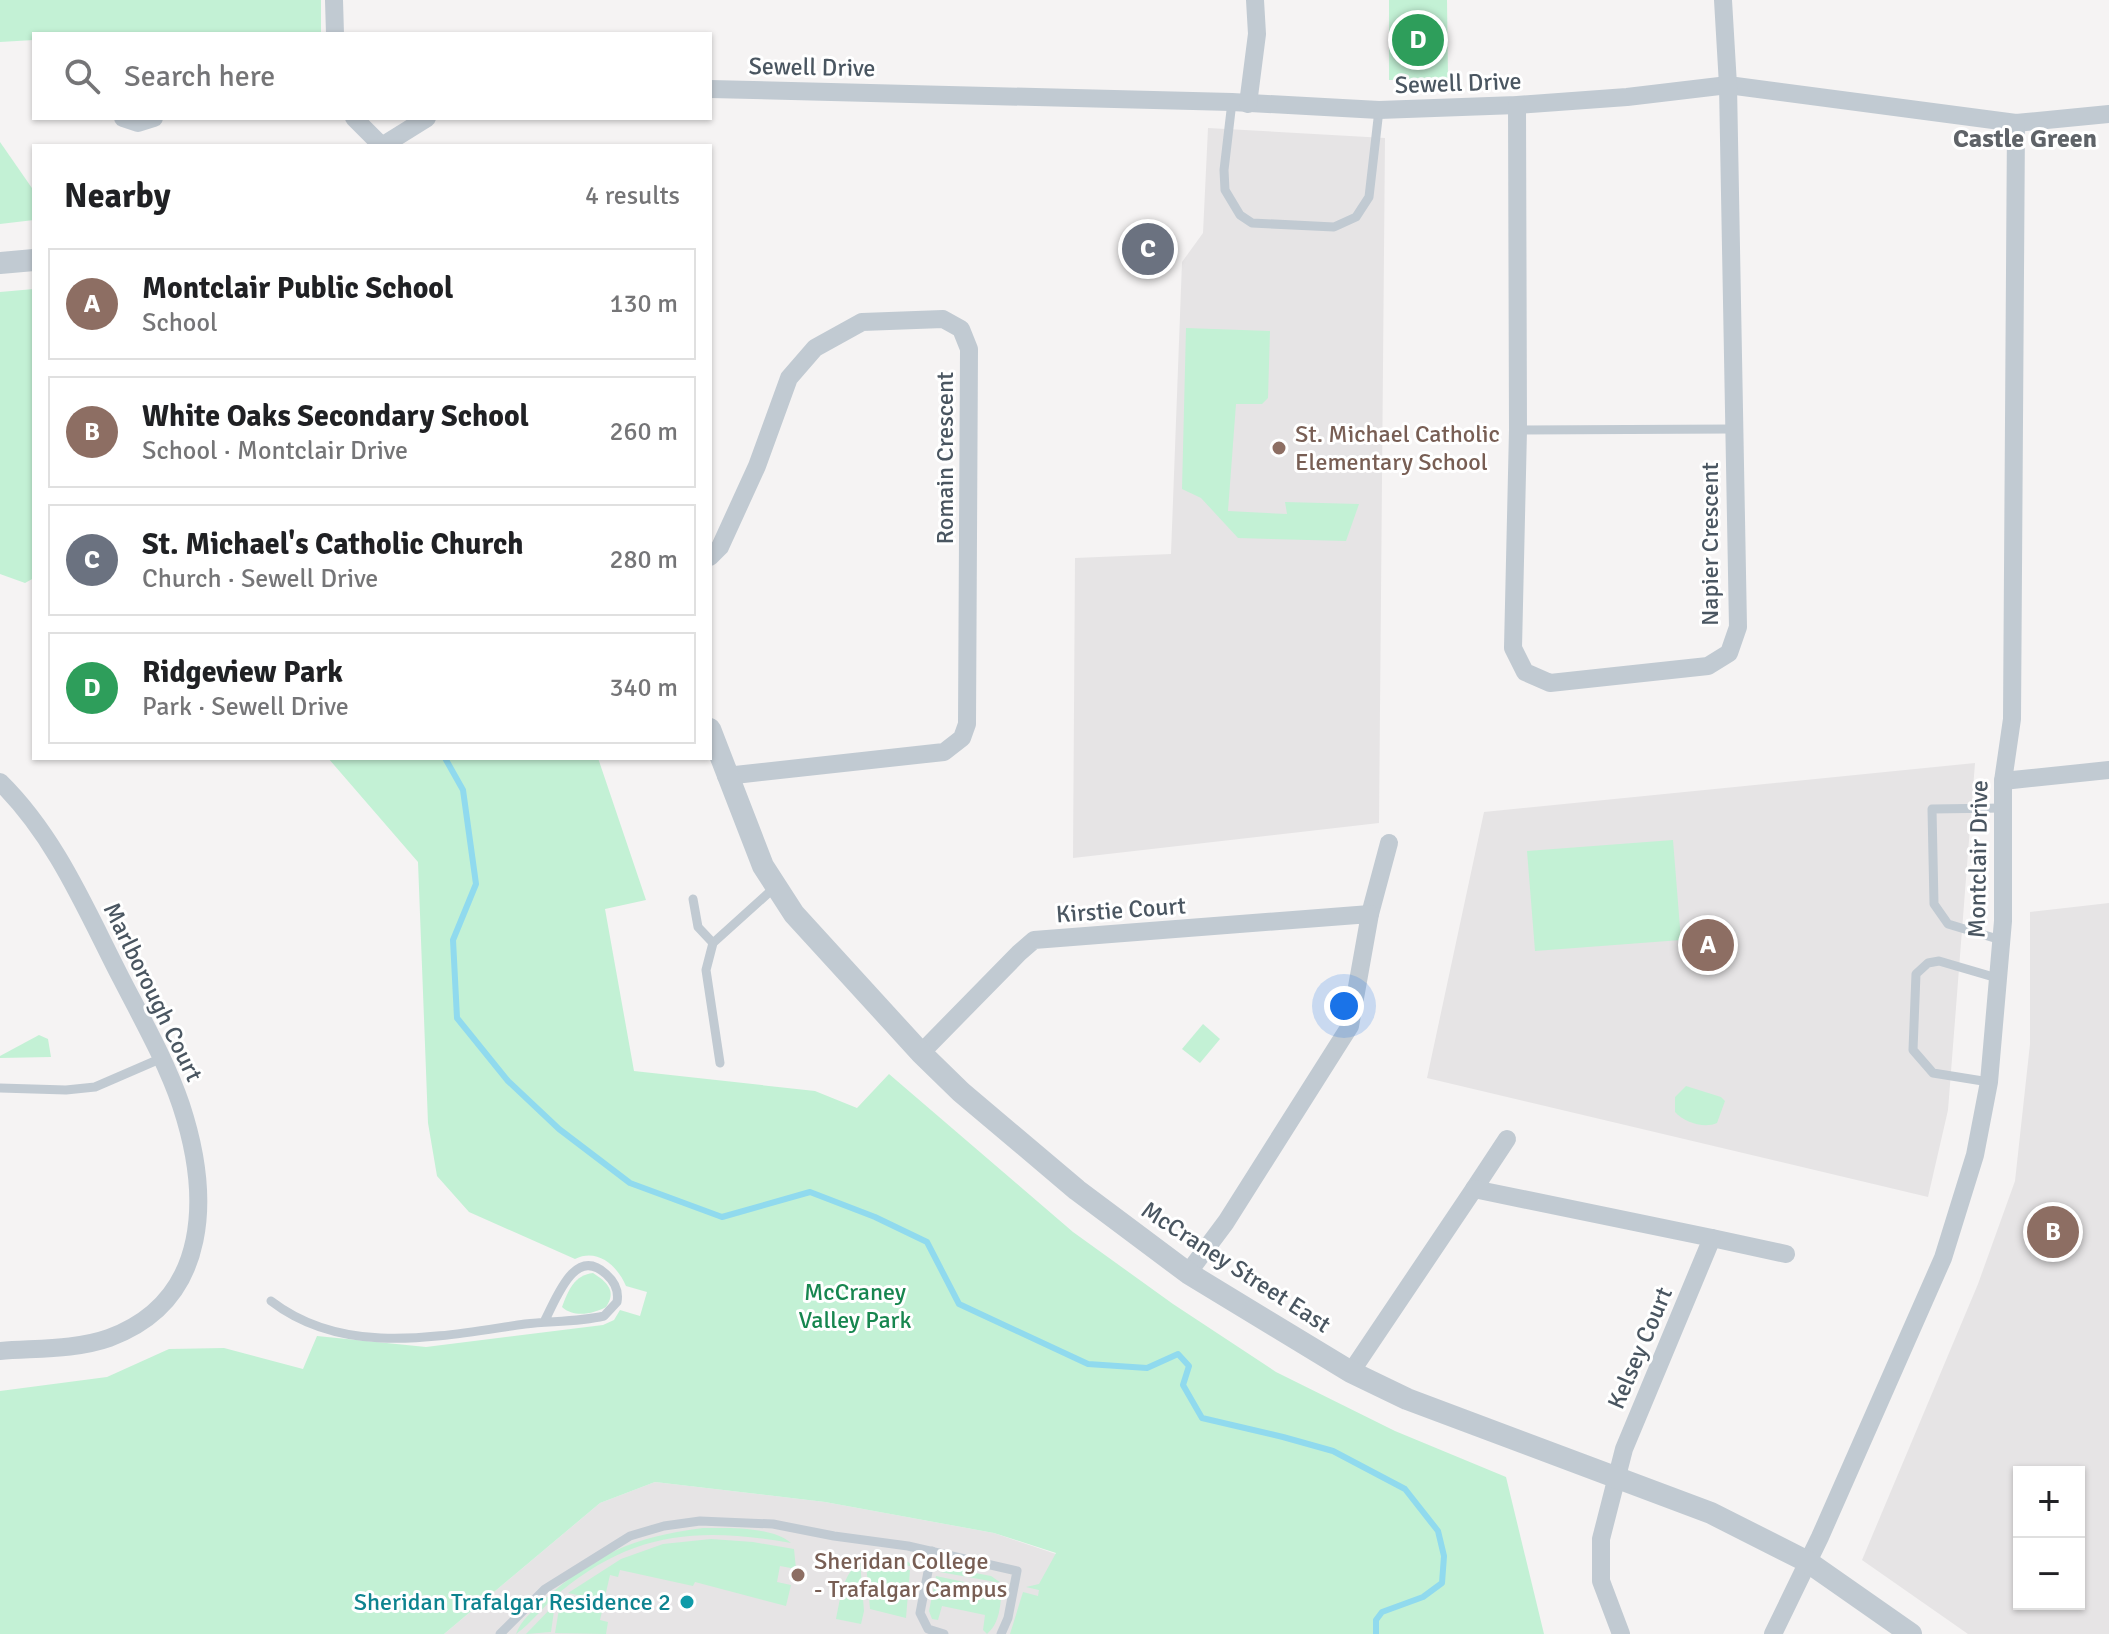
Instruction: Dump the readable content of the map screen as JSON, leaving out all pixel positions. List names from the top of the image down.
{
  "streets": {
    "street": [
      "Sewell Drive",
      "Romain Crescent",
      "Napier Crescent",
      "Montclair Drive",
      "Kirstie Court",
      "Marlborough Court",
      "McCraney Street East",
      "Kelsey Court"
    ]
  },
  "crossings": [
    ["Sewell Drive", "Napier Crescent"],
    ["Sewell Drive", "Montclair Drive"],
    ["Romain Crescent", "McCraney Street East"],
    ["Montclair Drive", "McCraney Street East"],
    ["Kirstie Court", "McCraney Street East"],
    ["McCraney Street East", "Kelsey Court"]
  ],
  "districts": ["Castle Green"],
  "parks": ["McCraney Valley Park"],
  "places": ["St. Michael Catholic Elementary School", "Sheridan College - Trafalgar Campus", "Sheridan Trafalgar Residence 2"],
  "page": {
    "pins": [
      "D",
      "C",
      "A",
      "B"
    ],
    "search": "Search here",
    "heading": ["Nearby", "4 results"],
    "list": [
      {
        "mark": "A",
        "name": "Montclair Public School",
        "note": "School",
        "value": "130 m"
      },
      {
        "mark": "B",
        "name": "White Oaks Secondary School",
        "note": "School · Montclair Drive",
        "value": "260 m"
      },
      {
        "mark": "C",
        "name": "St. Michael's Catholic Church",
        "note": "Church · Sewell Drive",
        "value": "280 m"
      },
      {
        "mark": "D",
        "name": "Ridgeview Park",
        "note": "Park · Sewell Drive",
        "value": "340 m"
      }
    ],
    "map_buttons": ["+", "−"]
  }
}
